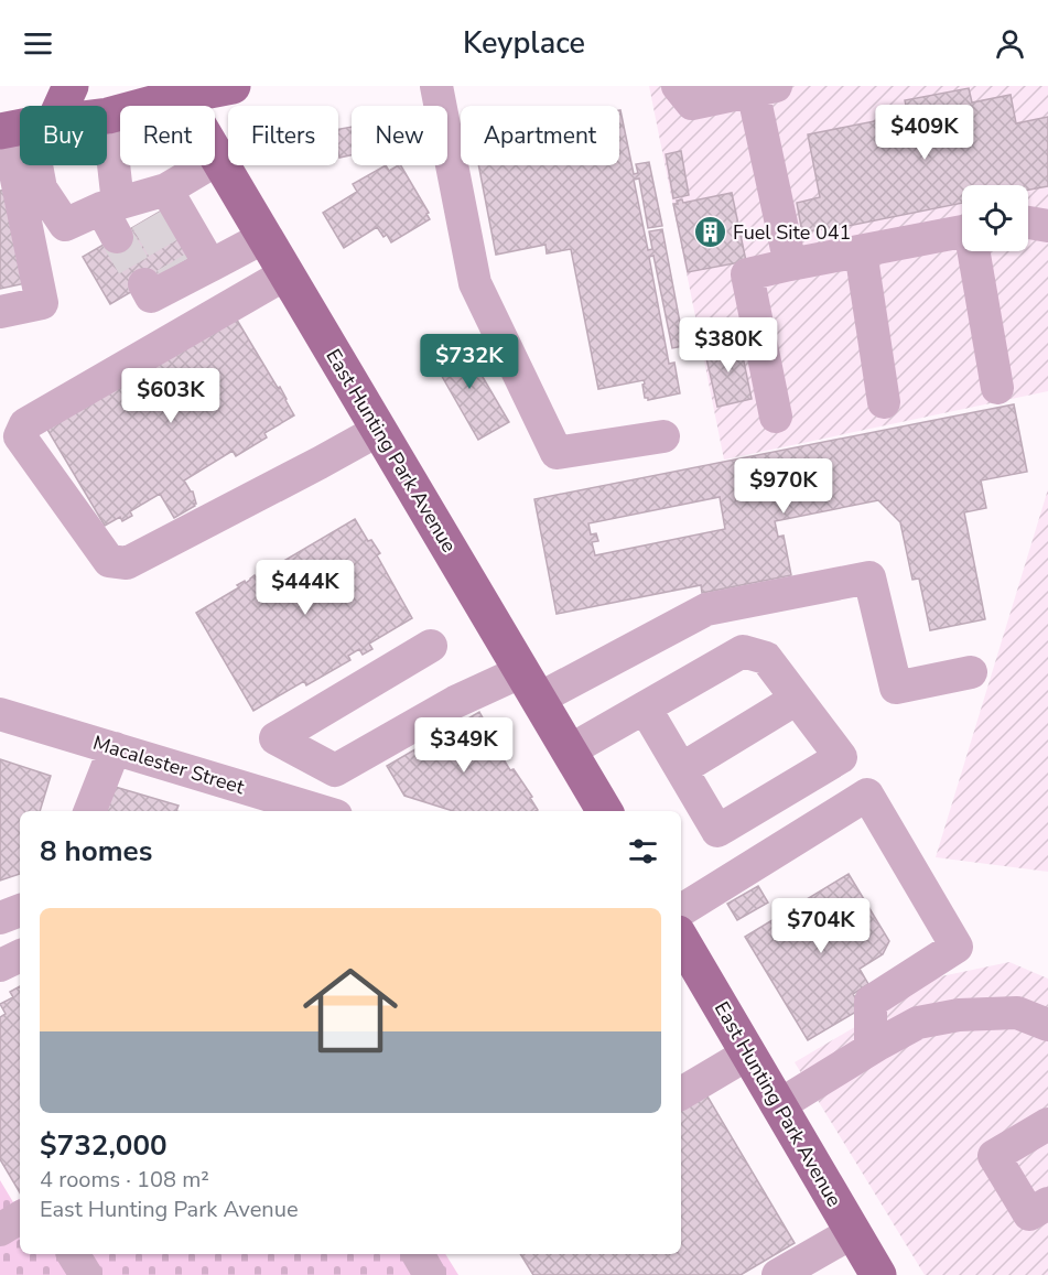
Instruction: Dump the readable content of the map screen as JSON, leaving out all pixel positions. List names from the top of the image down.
{
  "streets": {
    "main road": ["East Hunting Park Avenue"],
    "street": ["Macalester Street"]
  },
  "places": {
    "building": ["Fuel Site 041"]
  },
  "page": {
    "header": "Keyplace",
    "price": [
      "$409K",
      "$380K",
      "$732K",
      "$603K",
      "$970K",
      "$444K",
      "$349K",
      "$704K"
    ],
    "chip": [
      "Buy",
      "Rent",
      "Filters",
      "New",
      "Apartment"
    ],
    "heading": "8 homes",
    "list": [
      {
        "name": "$732,000",
        "note": "4 rooms · 108 m² · East Hunting Park Avenue"
      }
    ]
  }
}
